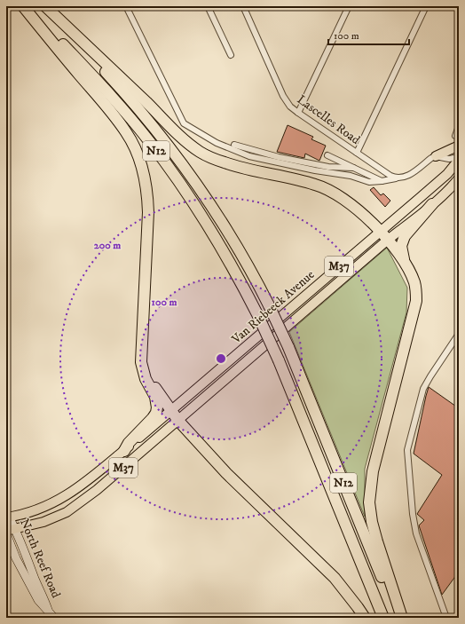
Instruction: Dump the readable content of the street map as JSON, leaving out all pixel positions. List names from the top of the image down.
{
  "streets": {
    "highway": ["N12"],
    "main road": ["M37", "Van Riebeeck Avenue", "North Reef Road"],
    "street": ["Lascelles Road"]
  },
  "crossings": [
    ["Van Riebeeck Avenue", "North Reef Road"]
  ],
  "scale_bar": "100 m",
  "rings": ["200 m", "100 m"]
}
